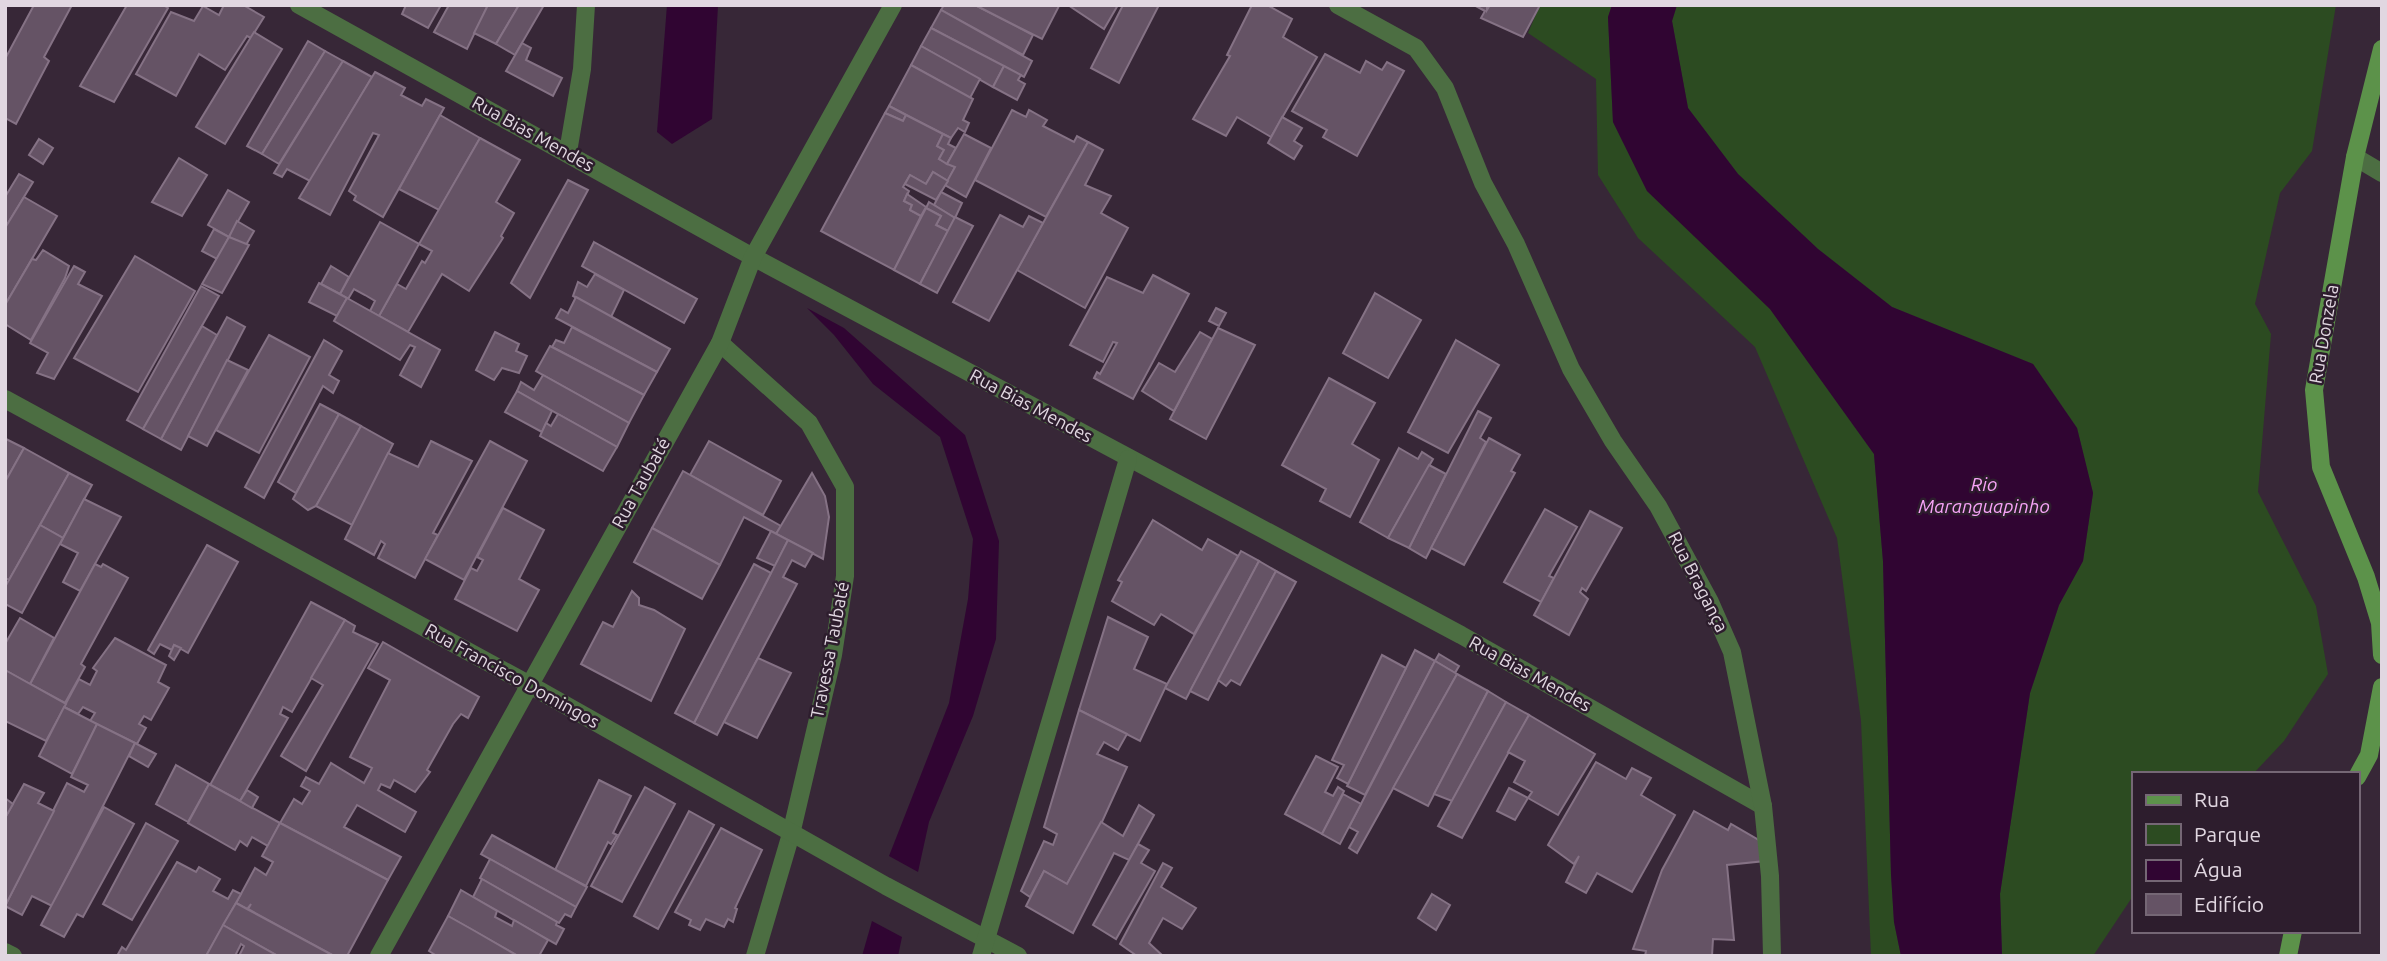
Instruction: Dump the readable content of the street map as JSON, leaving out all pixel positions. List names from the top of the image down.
{
  "streets": {
    "main road": ["Rua Donzela"],
    "street": [
      "Rua Bias Mendes",
      "Rua Taubaté",
      "Rua Bragança",
      "Travessa Taubaté",
      "Rua Francisco Domingos"
    ]
  },
  "crossings": [
    ["Rua Bias Mendes", "Rua Taubaté"],
    ["Rua Bias Mendes", "Rua Bragança"],
    ["Rua Taubaté", "Travessa Taubaté"],
    ["Rua Taubaté", "Rua Francisco Domingos"],
    ["Travessa Taubaté", "Rua Francisco Domingos"]
  ],
  "water": ["Rio Maranguapinho"],
  "legend": [
    "Rua",
    "Parque",
    "Água",
    "Edifício"
  ]
}
